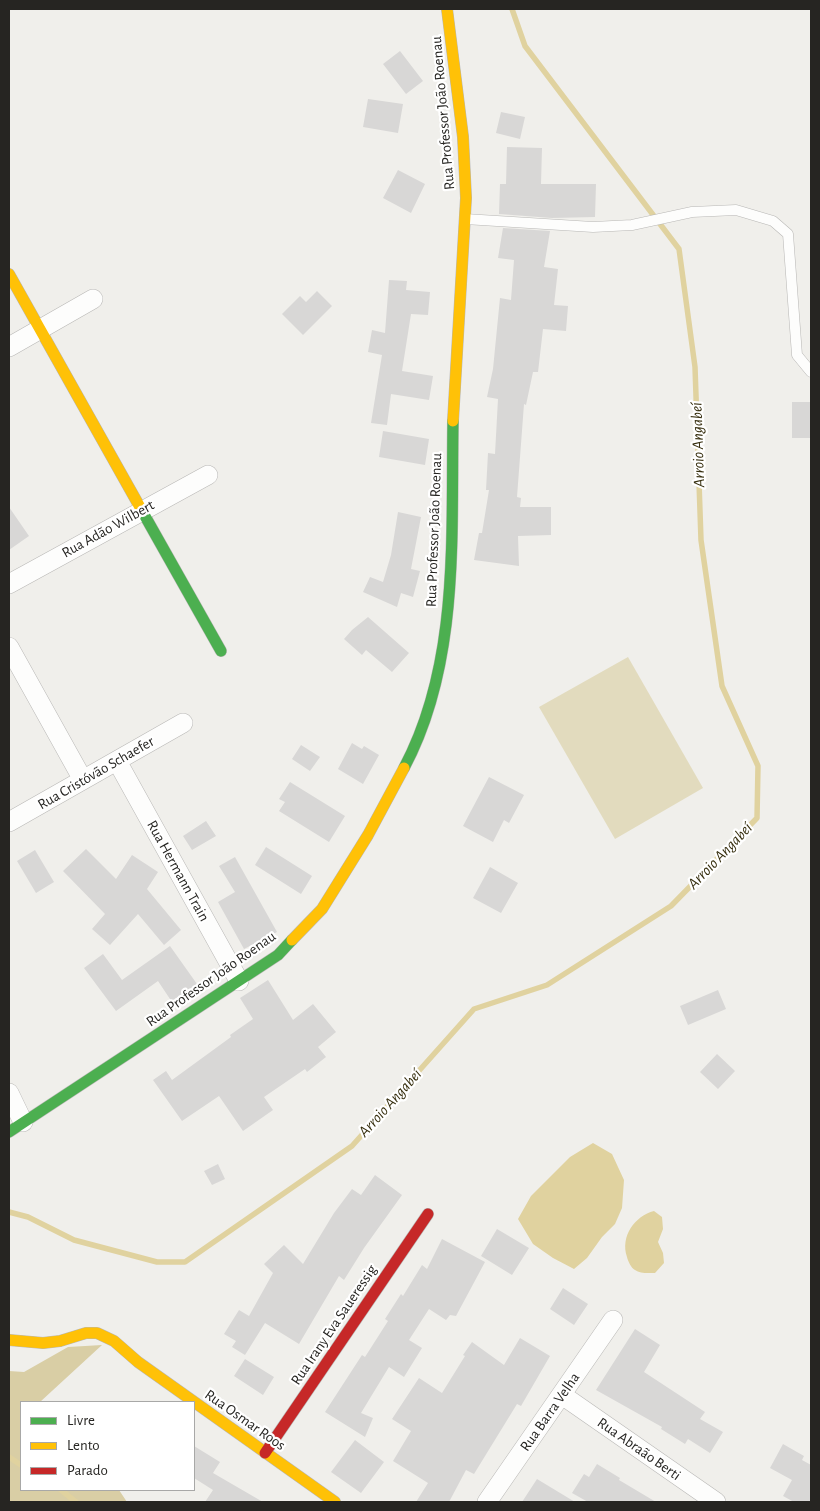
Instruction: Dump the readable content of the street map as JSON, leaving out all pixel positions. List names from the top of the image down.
{
  "streets": {
    "street": [
      "Rua Professor João Roenau",
      "Rua Adão Wilbert",
      "Rua Cristóvão Schaefer",
      "Rua Hermann Train",
      "Rua Irany Eva Saueressig",
      "Rua Barra Velha",
      "Rua Osmar Roos",
      "Rua Abraão Berti"
    ]
  },
  "crossings": [
    ["Rua Professor João Roenau", "Rua Hermann Train"],
    ["Rua Cristóvão Schaefer", "Rua Hermann Train"],
    ["Rua Irany Eva Saueressig", "Rua Osmar Roos"],
    ["Rua Barra Velha", "Rua Abraão Berti"]
  ],
  "water": ["Arroio Angabeí"],
  "legend": ["Livre", "Lento", "Parado"]
}
